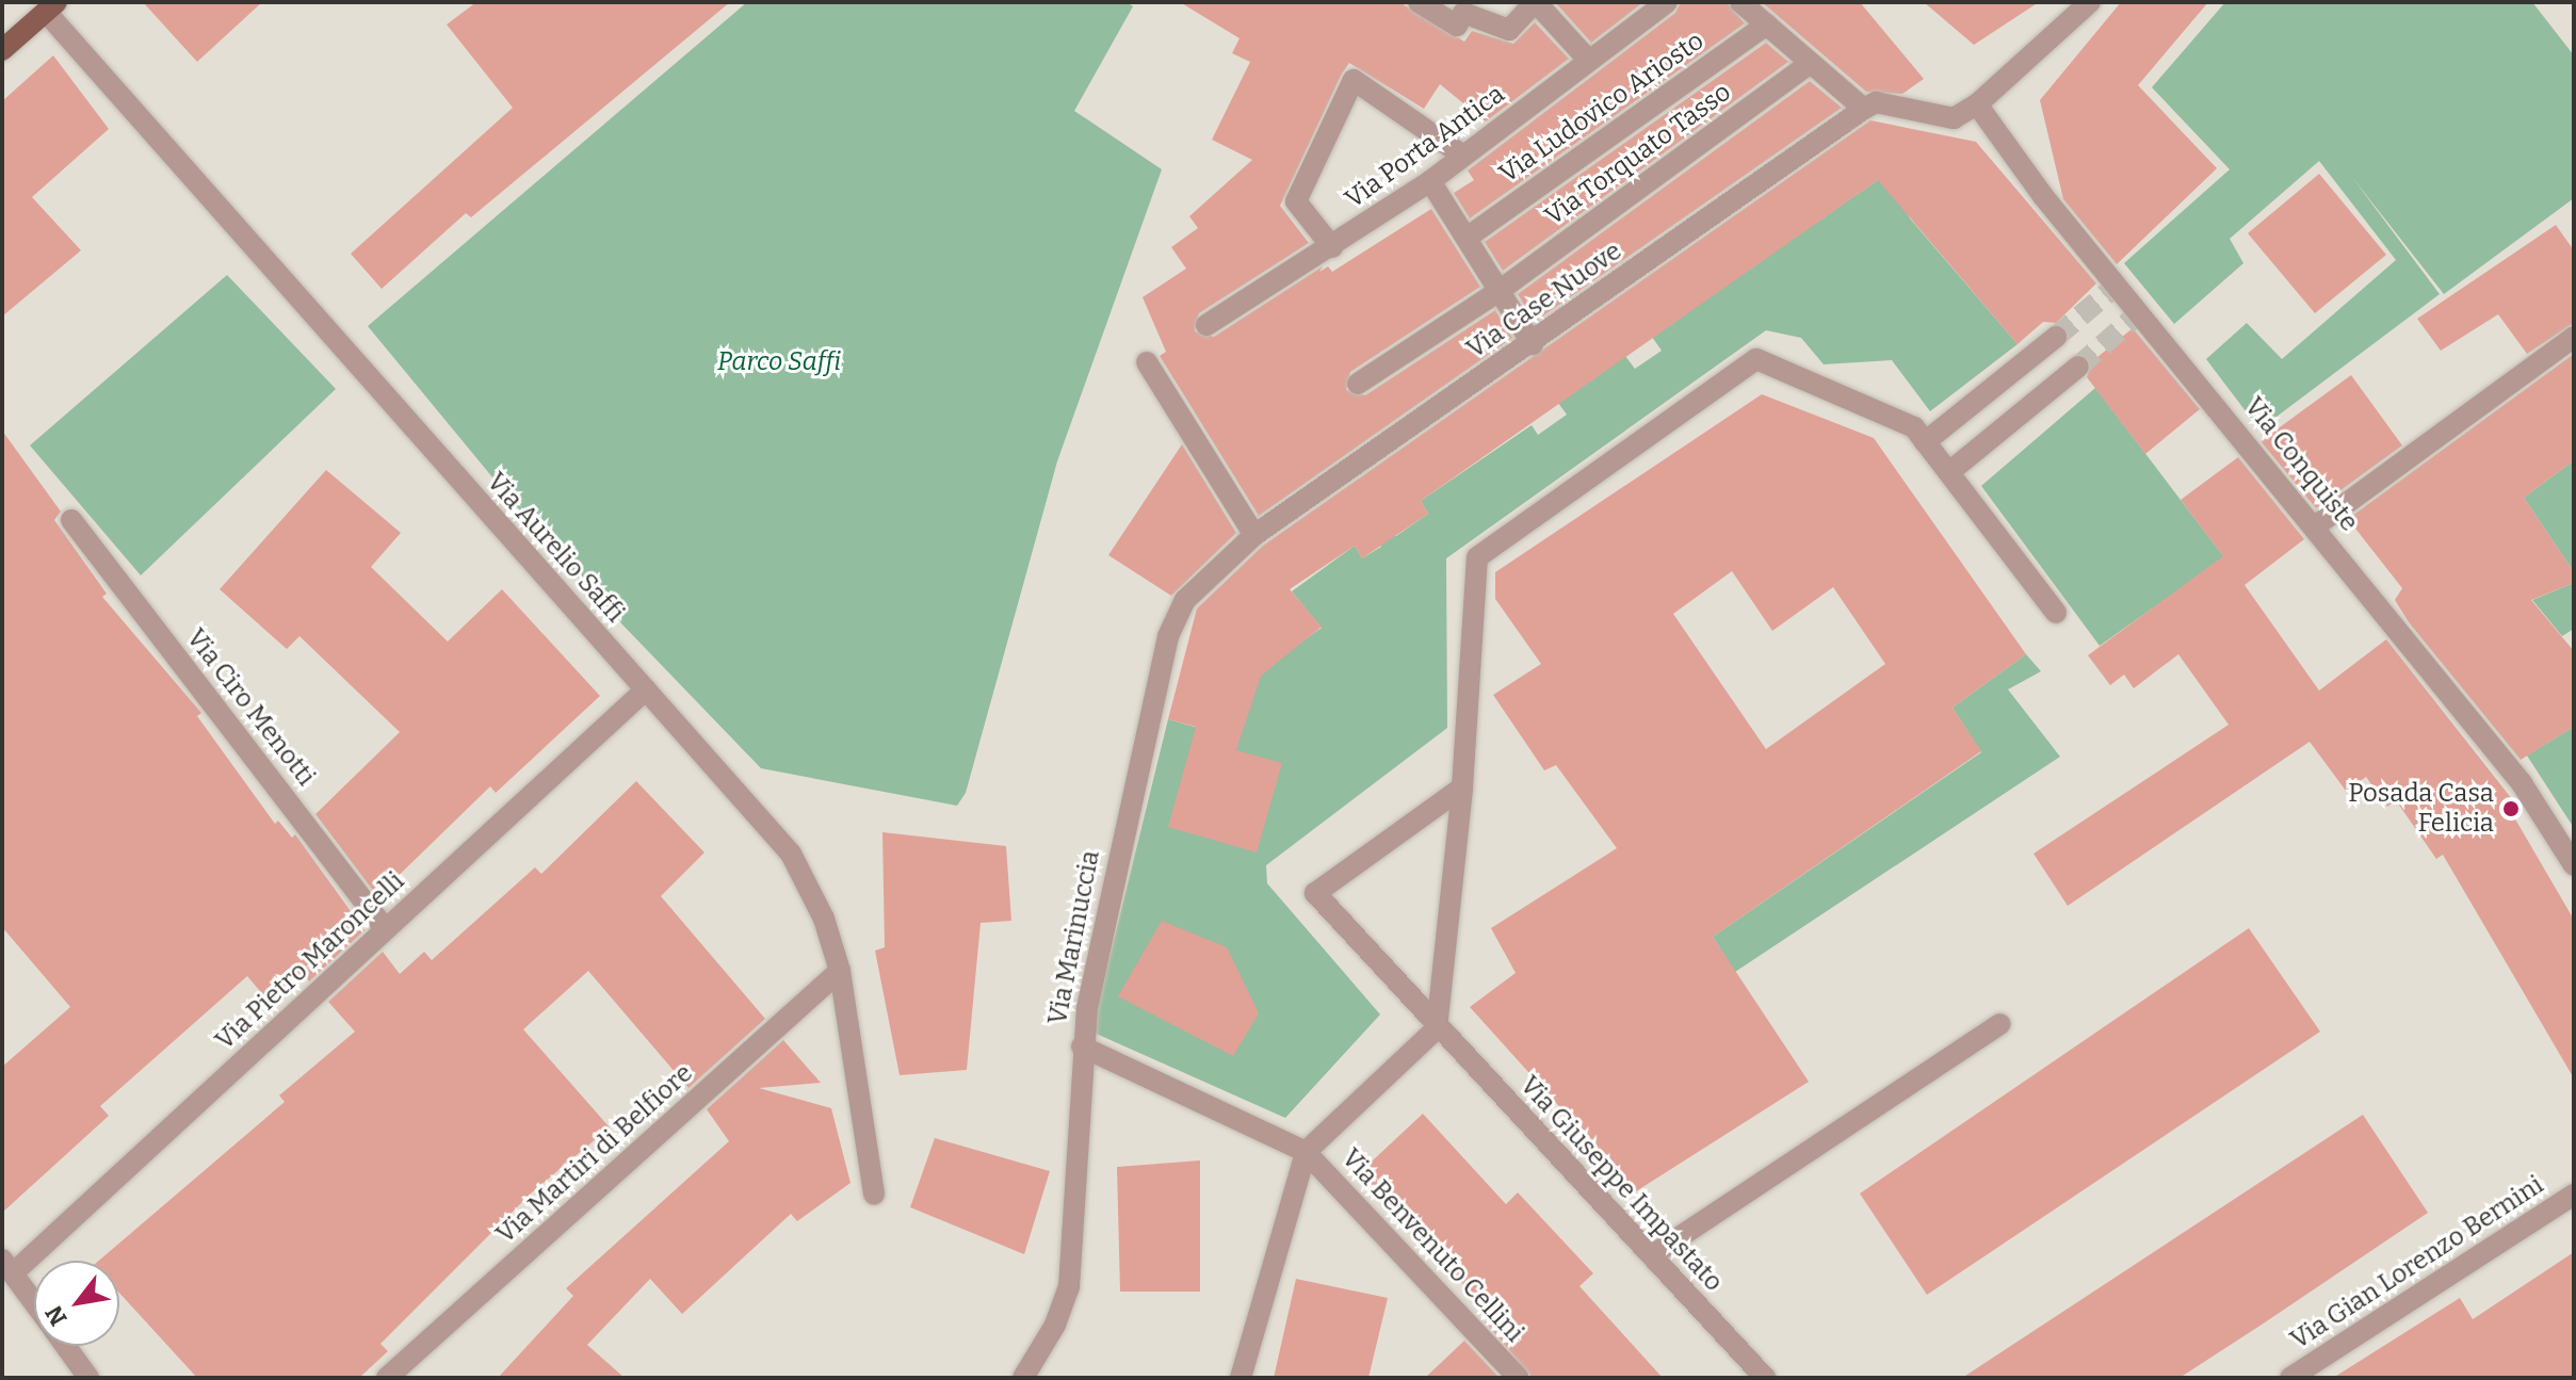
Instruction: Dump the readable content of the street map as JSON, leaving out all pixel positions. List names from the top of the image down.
{
  "streets": {
    "street": [
      "Via Ludovico Ariosto",
      "Via Porta Antica",
      "Via Torquato Tasso",
      "Via Case Nuove",
      "Via Conquiste",
      "Via Aurelio Saffi",
      "Via Ciro Menotti",
      "Via Marinuccia",
      "Via Pietro Maroncelli",
      "Via Martiri di Belfiore",
      "Via Giuseppe Impastato",
      "Via Benvenuto Cellini",
      "Via Gian Lorenzo Bernini"
    ]
  },
  "crossings": [
    ["Via Case Nuove", "Via Marinuccia"],
    ["Via Aurelio Saffi", "Via Pietro Maroncelli"],
    ["Via Aurelio Saffi", "Via Martiri di Belfiore"],
    ["Via Ciro Menotti", "Via Pietro Maroncelli"],
    ["Via Marinuccia", "Via Benvenuto Cellini"]
  ],
  "parks": ["Parco Saffi"],
  "places": ["Posada Casa Felicia"],
  "north": "bottom left"
}
